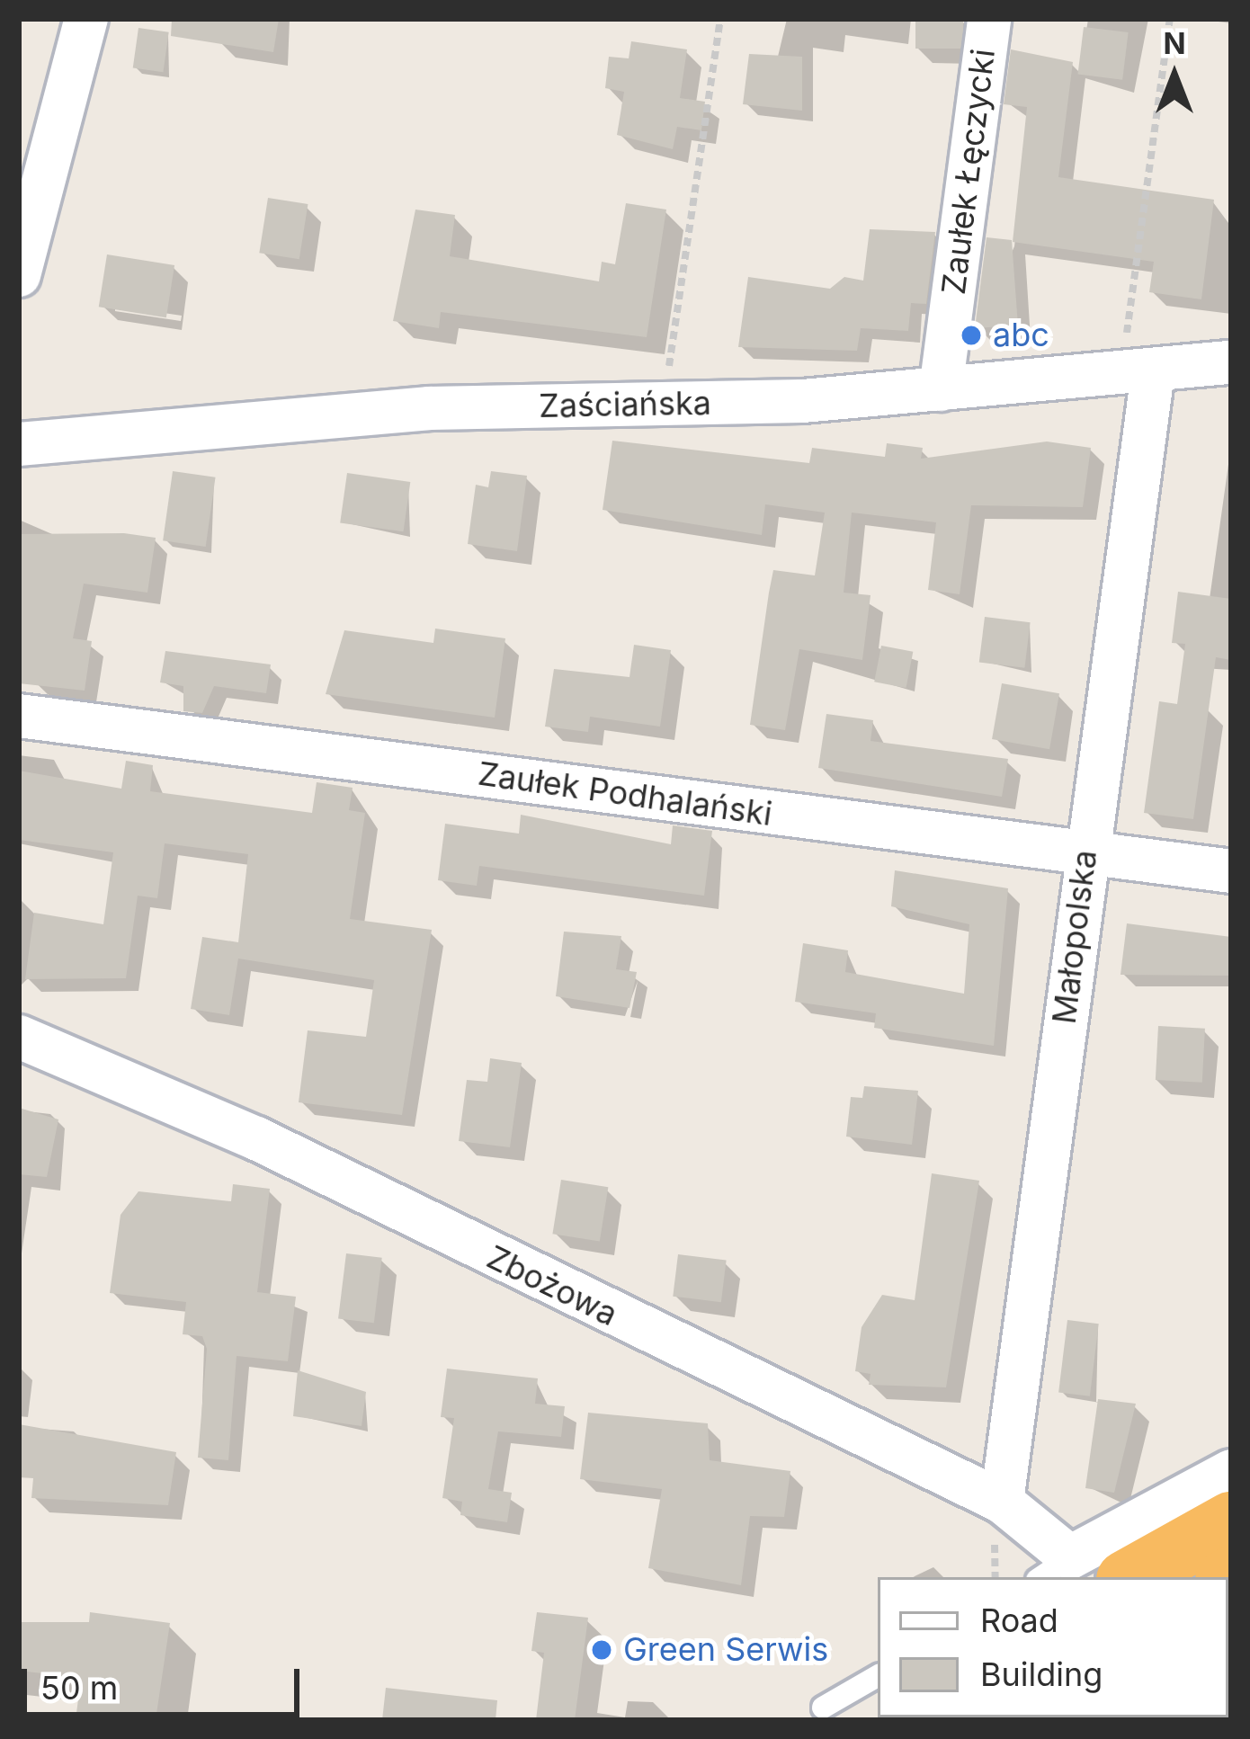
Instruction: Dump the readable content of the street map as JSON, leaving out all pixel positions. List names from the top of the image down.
{
  "streets": {
    "street": [
      "Zaułek Łęczycki",
      "Zaściańska",
      "Zaułek Podhalański",
      "Małopolska",
      "Zbożowa"
    ]
  },
  "crossings": [
    ["Zaułek Łęczycki", "Zaściańska"],
    ["Zaściańska", "Małopolska"],
    ["Zaułek Podhalański", "Małopolska"],
    ["Małopolska", "Zbożowa"]
  ],
  "places": ["abc", "Green Serwis"],
  "legend": ["Road", "Building"],
  "scale_bar": "50 m",
  "north": "top"
}
